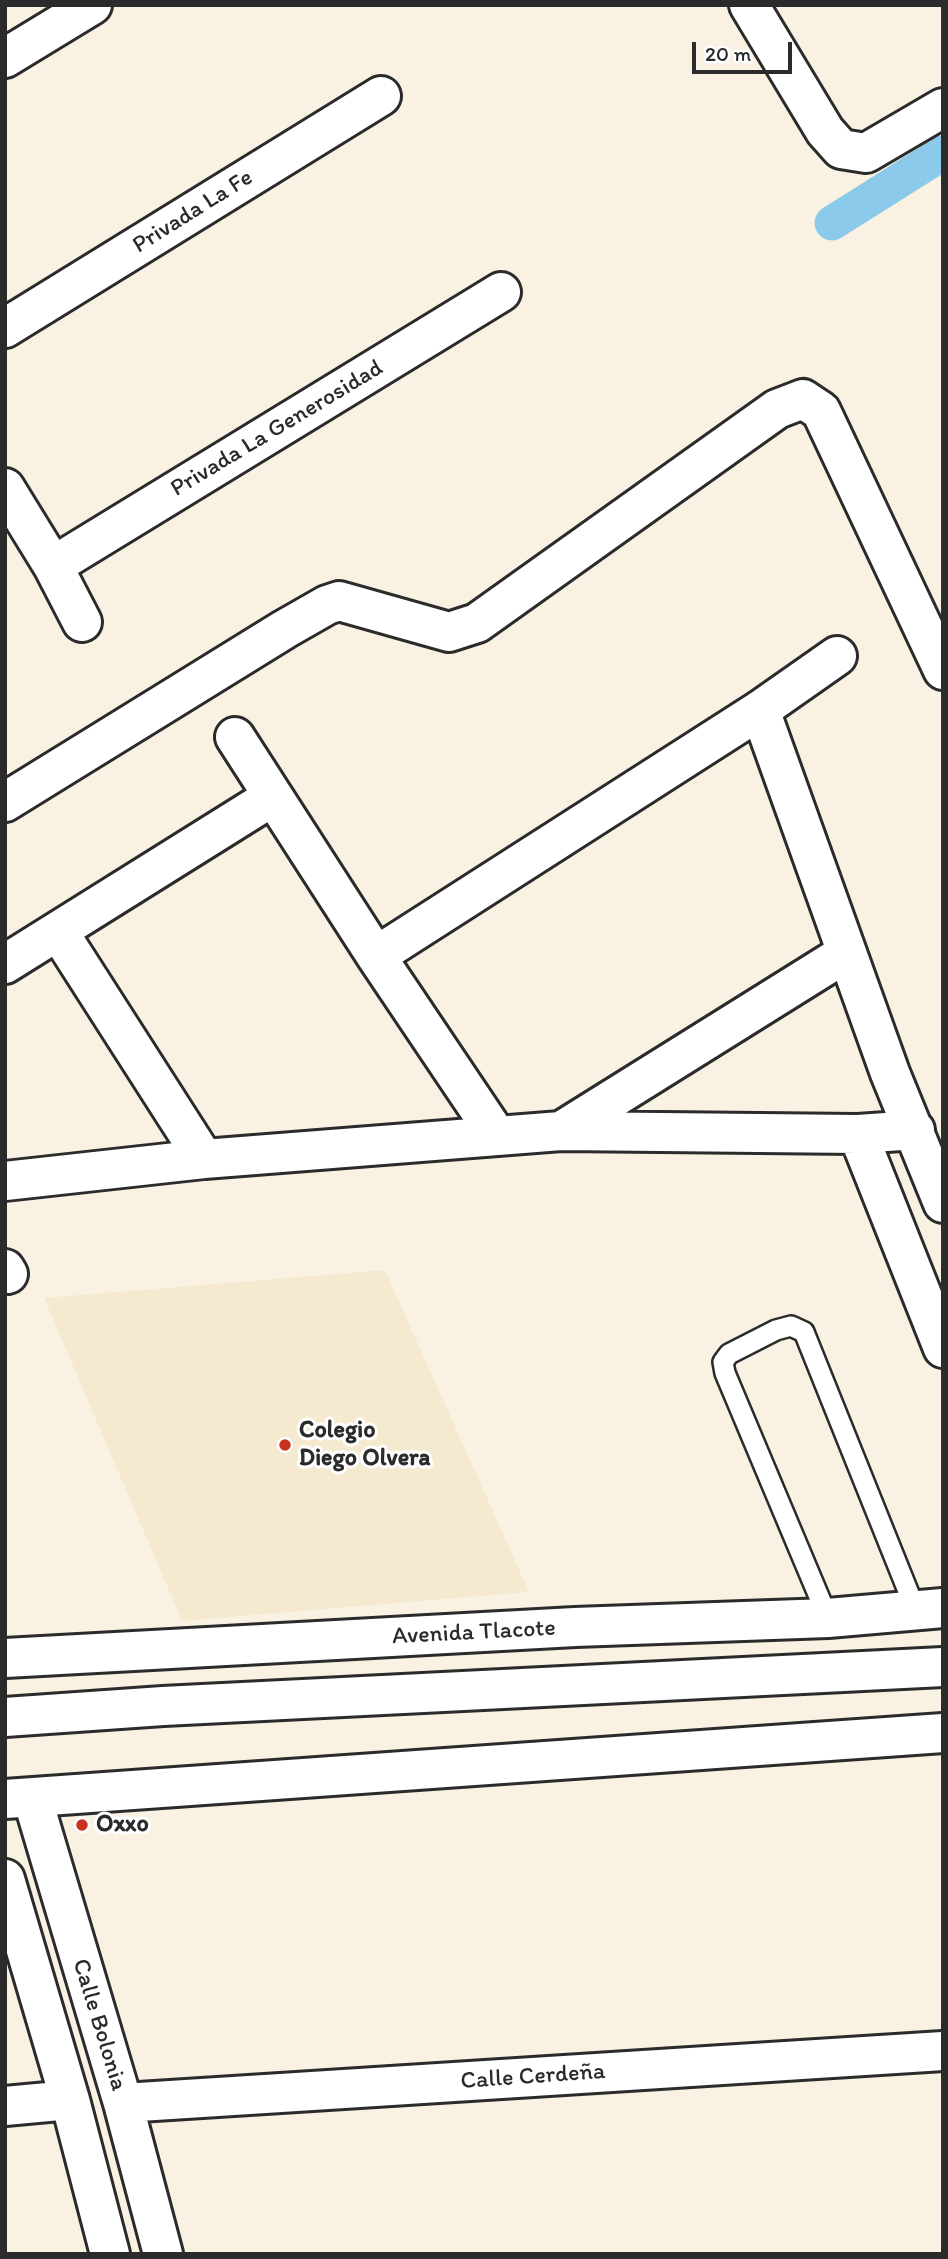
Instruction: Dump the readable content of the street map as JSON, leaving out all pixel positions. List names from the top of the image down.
{
  "streets": {
    "street": [
      "Privada La Fe",
      "Privada La Generosidad",
      "Avenida Tlacote",
      "Calle Bolonia",
      "Calle Cerdeña"
    ]
  },
  "crossings": [
    ["Calle Bolonia", "Calle Cerdeña"]
  ],
  "places": ["Colegio Diego Olvera", "Oxxo"],
  "scale_bar": "20 m"
}
